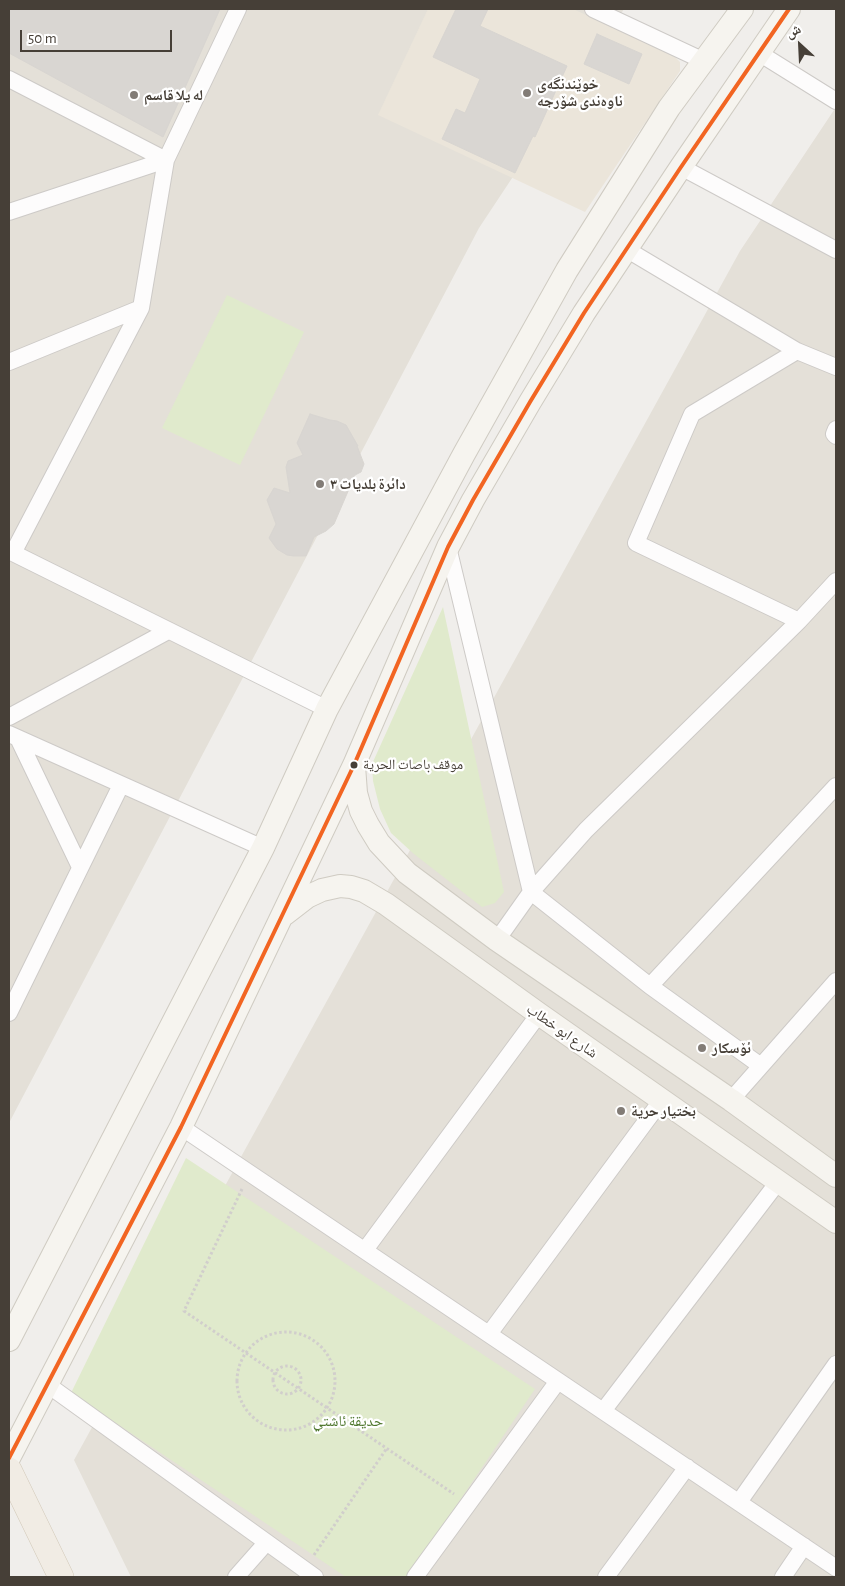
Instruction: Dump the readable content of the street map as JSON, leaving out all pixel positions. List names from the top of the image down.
{
  "streets": {
    "main road": ["شارع ابو خطاب"]
  },
  "parks": ["حديقة ئاشتي"],
  "places": [
    "خوێندنگەی ناوەندی شۆرجە",
    "له يلا قاسم",
    "دائرة بلديات ٣",
    "موقف باصات الحریة",
    "ئۆسکار",
    "بختيار حرية"
  ],
  "scale_bar": "50 m",
  "north": "top left"
}
